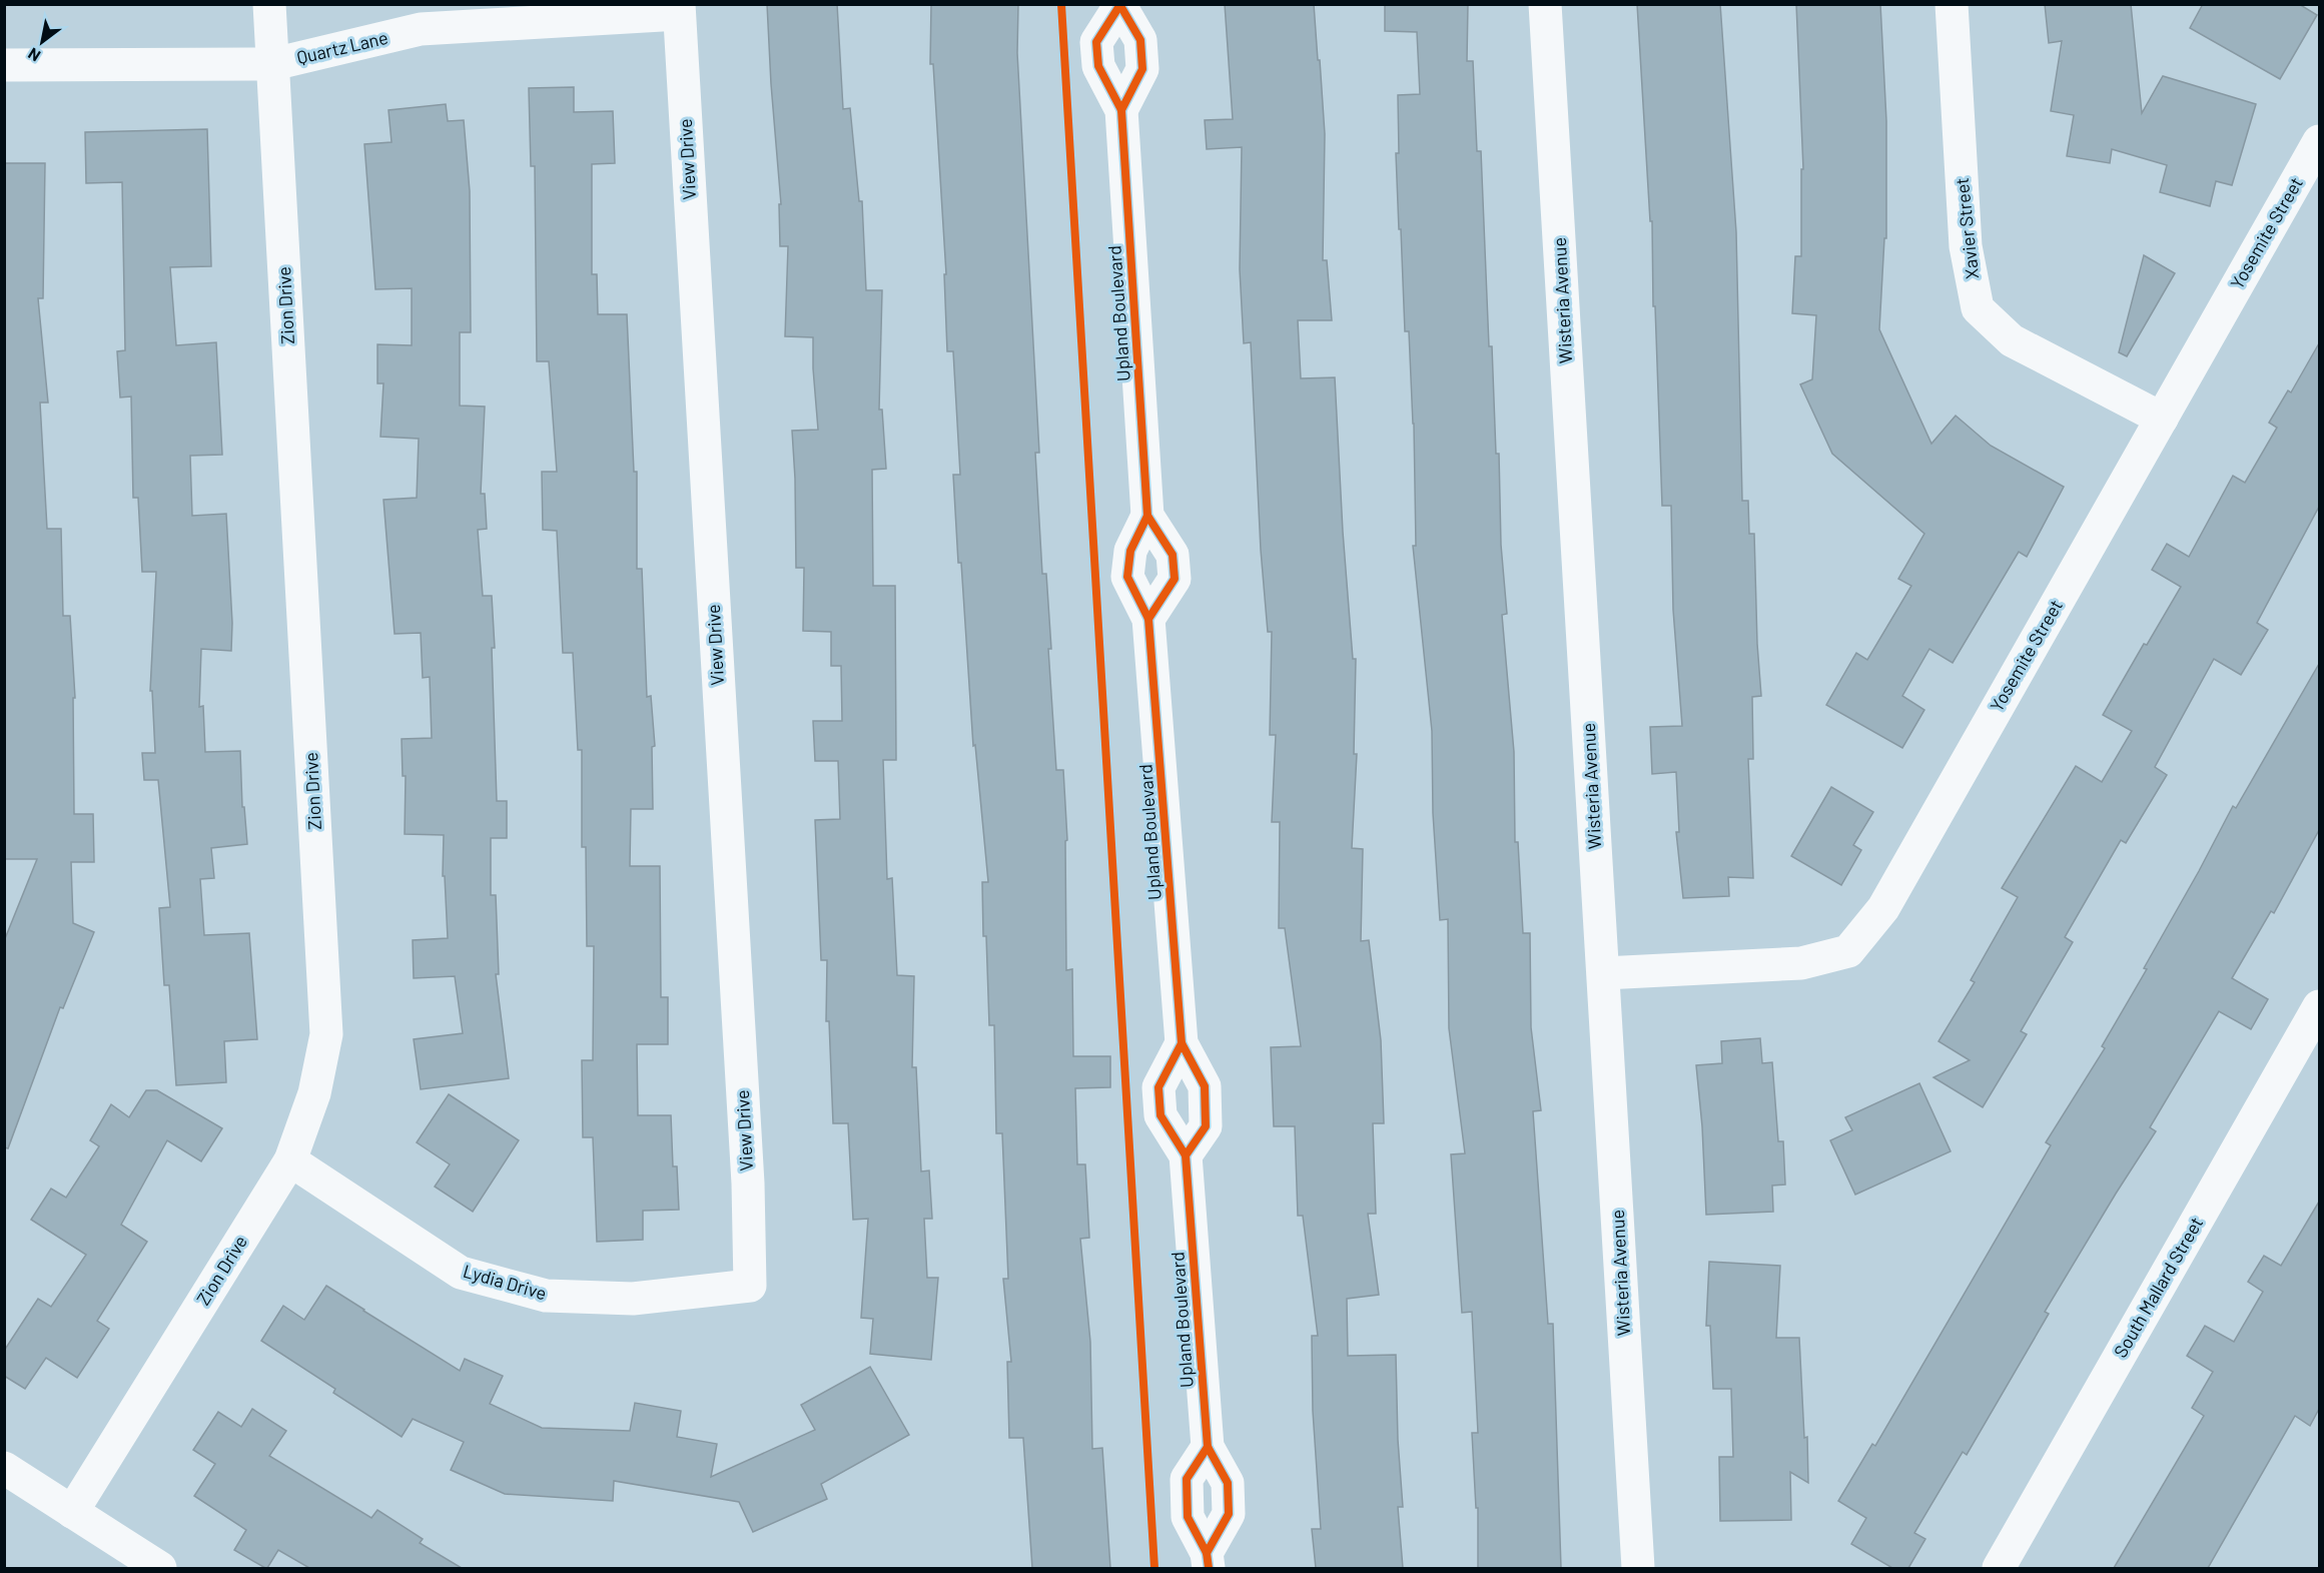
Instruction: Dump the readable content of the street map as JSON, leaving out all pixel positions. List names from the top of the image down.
{
  "streets": {
    "street": [
      "Quartz Lane",
      "View Drive",
      "Xavier Street",
      "Yosemite Street",
      "Wisteria Avenue",
      "Zion Drive",
      "Upland Boulevard",
      "Lydia Drive",
      "South Mallard Street"
    ]
  },
  "crossings": [
    ["Quartz Lane", "View Drive"],
    ["Quartz Lane", "Zion Drive"],
    ["View Drive", "Lydia Drive"],
    ["Xavier Street", "Yosemite Street"],
    ["Yosemite Street", "Wisteria Avenue"],
    ["Zion Drive", "Lydia Drive"]
  ],
  "north": "bottom left"
}
